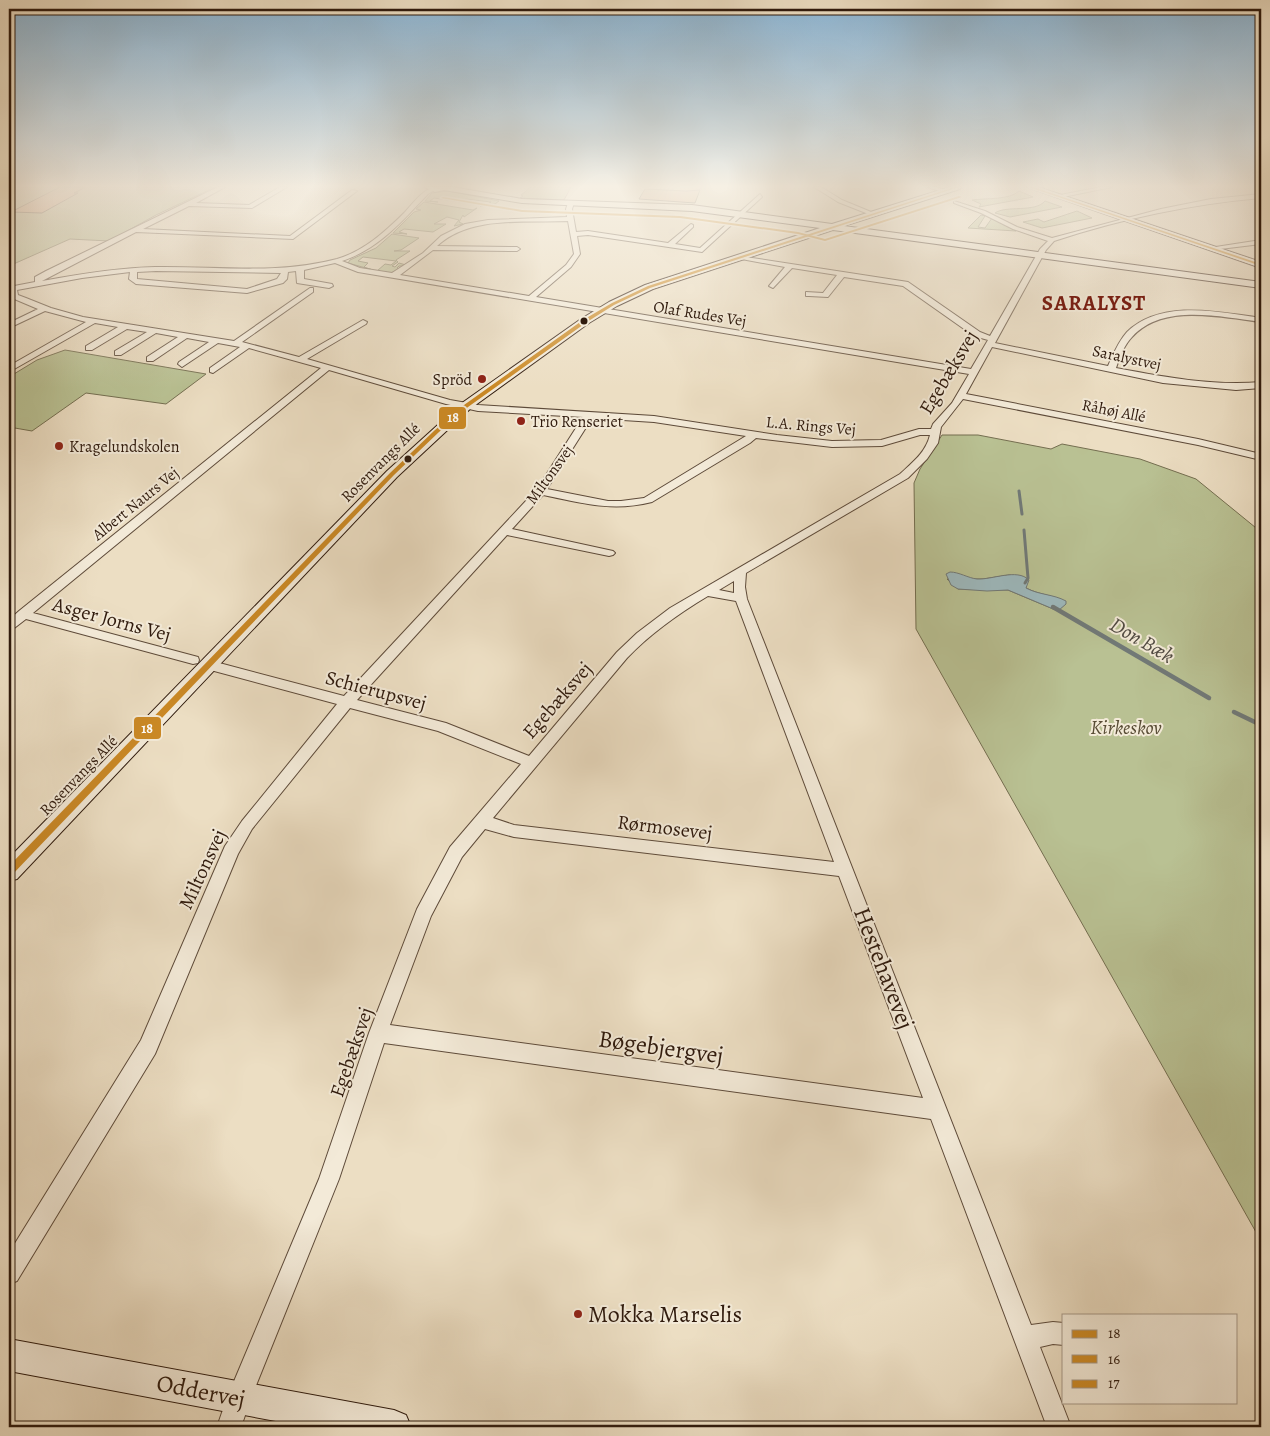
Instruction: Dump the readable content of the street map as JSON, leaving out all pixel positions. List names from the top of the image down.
{
  "streets": {
    "street": [
      "Olaf Rudes Vej",
      "Saralystvej",
      "Egebæksvej",
      "Råhøj Allé",
      "L.A. Rings Vej",
      "Rosenvangs Allé",
      "Miltonsvej",
      "Albert Naurs Vej",
      "Asger Jorns Vej",
      "Schierupsvej",
      "Rørmosevej",
      "Hestehavevej",
      "Bøgebjergvej",
      "Oddervej"
    ]
  },
  "crossings": [
    ["Olaf Rudes Vej", "Egebæksvej"],
    ["Olaf Rudes Vej", "Rosenvangs Allé"],
    ["Saralystvej", "Egebæksvej"],
    ["Saralystvej", "Rosenvangs Allé"],
    ["Egebæksvej", "Råhøj Allé"],
    ["Egebæksvej", "L.A. Rings Vej"],
    ["Egebæksvej", "Schierupsvej"],
    ["Egebæksvej", "Rørmosevej"],
    ["Egebæksvej", "Hestehavevej"],
    ["Egebæksvej", "Bøgebjergvej"],
    ["Egebæksvej", "Oddervej"],
    ["L.A. Rings Vej", "Rosenvangs Allé"],
    ["L.A. Rings Vej", "Miltonsvej"],
    ["L.A. Rings Vej", "Albert Naurs Vej"],
    ["Rosenvangs Allé", "Schierupsvej"],
    ["Miltonsvej", "Schierupsvej"],
    ["Albert Naurs Vej", "Asger Jorns Vej"],
    ["Rørmosevej", "Hestehavevej"],
    ["Hestehavevej", "Bøgebjergvej"]
  ],
  "districts": ["SARALYST"],
  "water": ["Don Bæk"],
  "parks": ["Kirkeskov"],
  "places": [
    "Spröd",
    "Trio Renseriet",
    "Kragelundskolen",
    "Mokka Marselis"
  ],
  "lines": ["transit line 18", "transit line 17"],
  "legend": ["18", "16", "17"]
}
